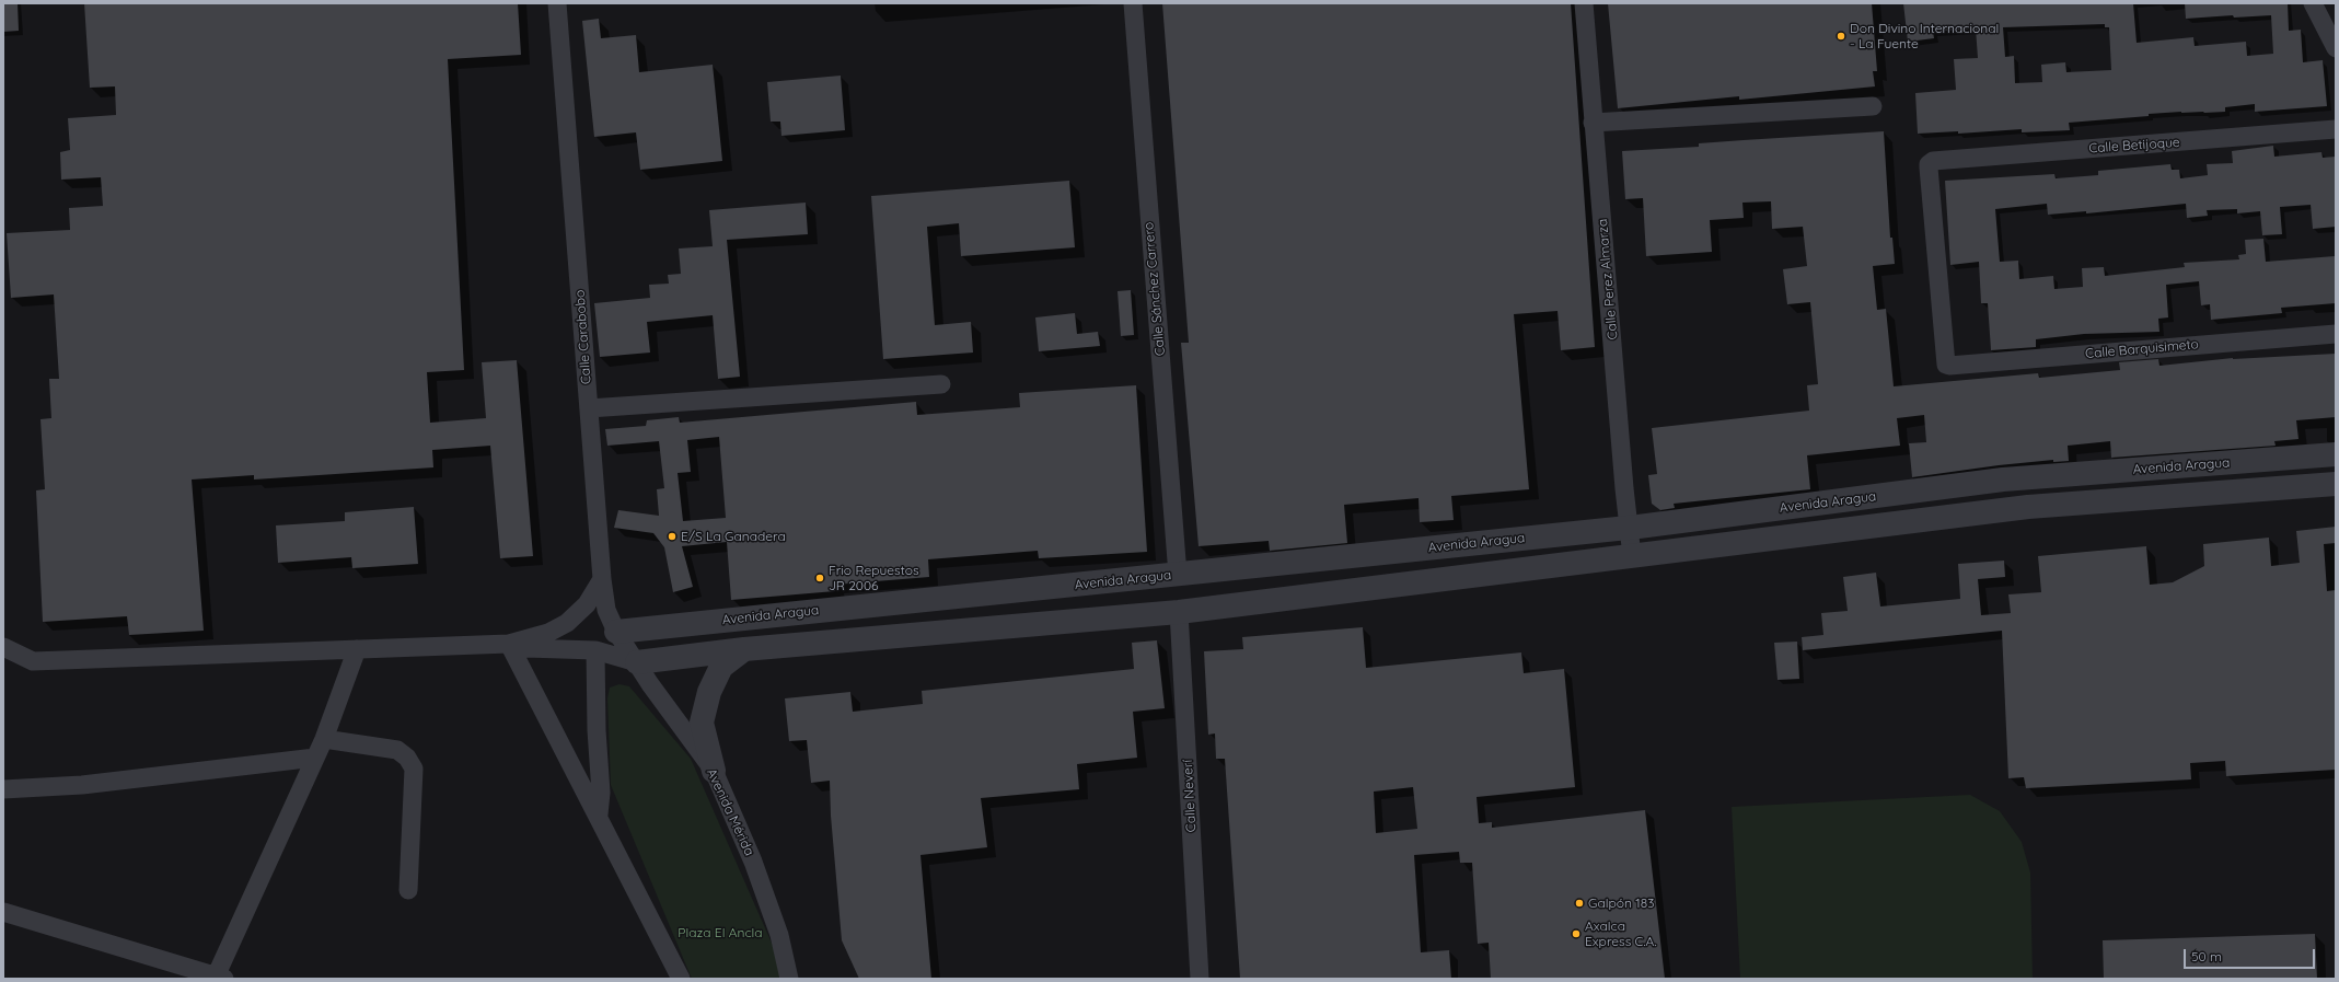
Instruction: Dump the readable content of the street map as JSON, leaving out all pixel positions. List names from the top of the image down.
{
  "streets": {
    "street": [
      "Calle Betijoque",
      "Calle Perez Almarza",
      "Calle Sánchez Carrero",
      "Calle Carabobo",
      "Calle Barquisimeto",
      "Avenida Aragua",
      "Calle Neverí",
      "Avenida Mérida"
    ]
  },
  "crossings": [
    ["Calle Betijoque", "Calle Barquisimeto"],
    ["Calle Perez Almarza", "Avenida Aragua"],
    ["Calle Sánchez Carrero", "Avenida Aragua"],
    ["Calle Carabobo", "Avenida Aragua"],
    ["Calle Carabobo", "Avenida Mérida"]
  ],
  "parks": ["Plaza El Ancla"],
  "places": [
    "Don Divino Internacional - La Fuente",
    "E/S La Ganadera",
    "Frio Repuestos JR 2006",
    "Galpón 183",
    "Axalca Express C.A."
  ],
  "scale_bar": "50 m"
}
